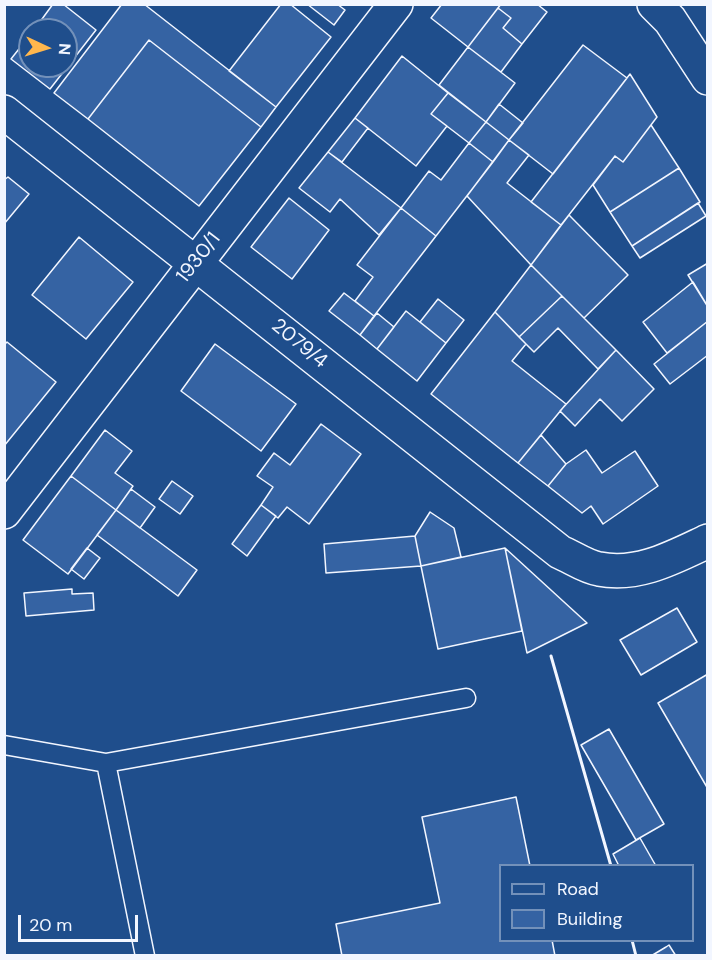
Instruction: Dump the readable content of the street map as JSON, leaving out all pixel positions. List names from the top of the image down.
{
  "streets": {
    "street": ["1930/1", "2079/4"]
  },
  "crossings": [
    ["1930/1", "2079/4"]
  ],
  "legend": ["Road", "Building"],
  "scale_bar": "20 m",
  "north": "right"
}
